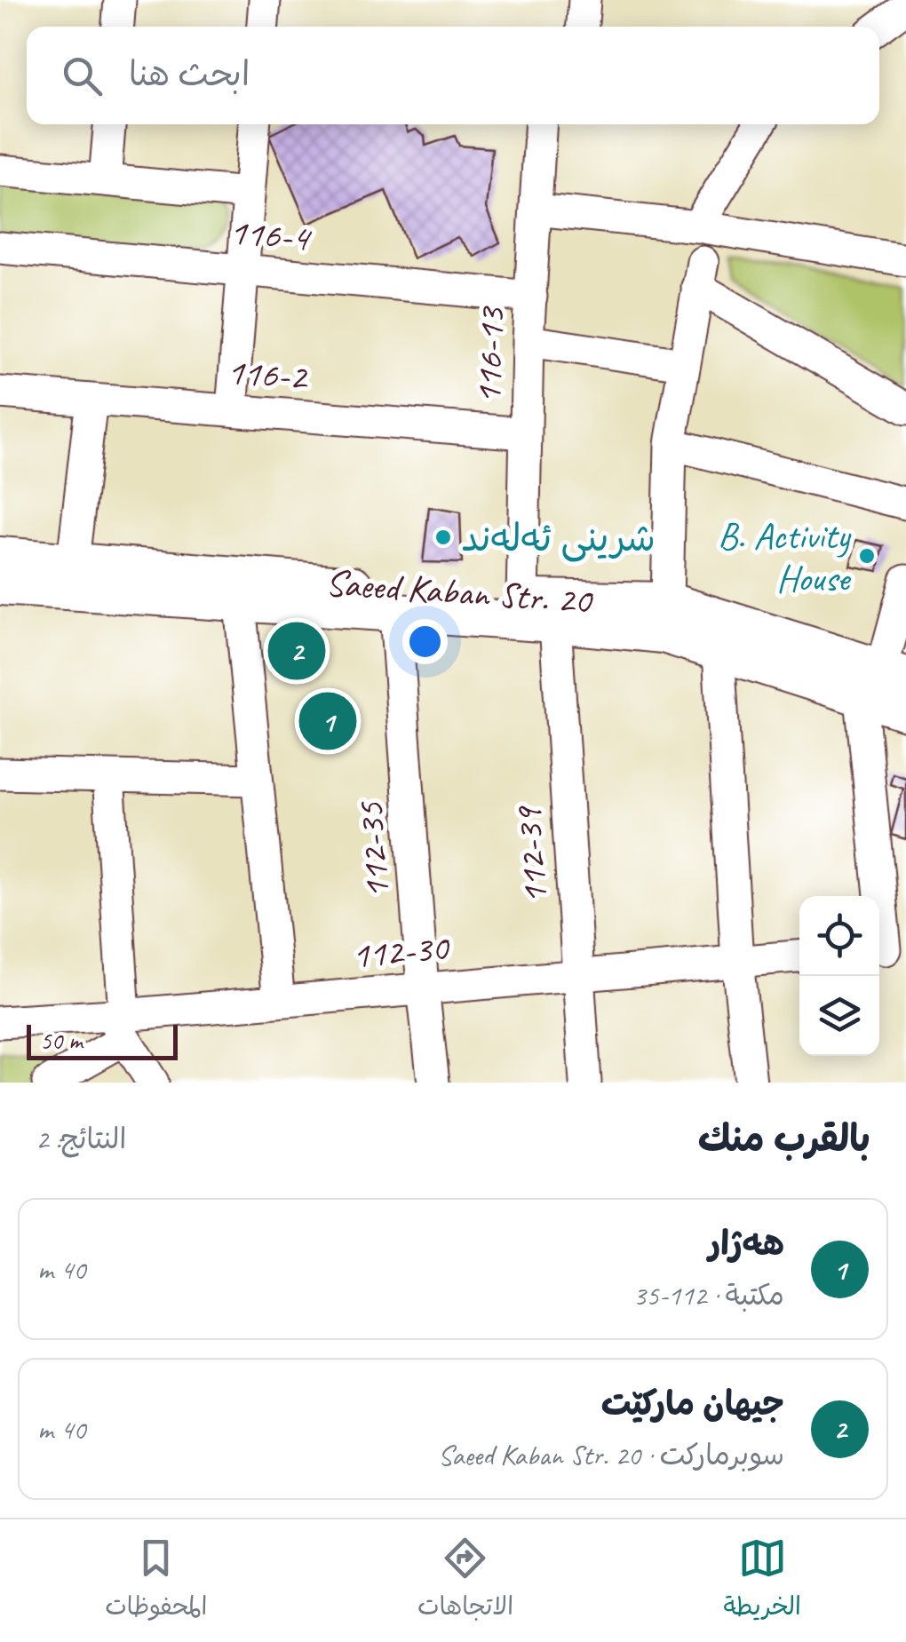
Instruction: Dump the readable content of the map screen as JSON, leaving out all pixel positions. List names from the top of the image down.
{
  "streets": {
    "main road": ["Saeed Kaban Str. 20"],
    "street": [
      "116-4",
      "116-13",
      "116-2",
      "112-35",
      "112-39",
      "112-30"
    ]
  },
  "crossings": [
    ["116-4", "116-13"],
    ["116-13", "116-2"],
    ["116-13", "Saeed Kaban Str. 20"],
    ["Saeed Kaban Str. 20", "112-35"],
    ["Saeed Kaban Str. 20", "112-39"],
    ["112-35", "112-30"],
    ["112-39", "112-30"]
  ],
  "places": ["شرینی ئەلەند", "B. Activity House"],
  "scale_bar": "50 m",
  "page": {
    "search": "ابحث هنا",
    "pins": ["2", "1"],
    "scale": "50 m",
    "heading": ["بالقرب منك", "النتائج: 2"],
    "list": [
      {
        "mark": "1",
        "name": "هەژار",
        "note": "مكتبة · 112-35",
        "value": "40 m"
      },
      {
        "mark": "2",
        "name": "جیهان مارکێت",
        "note": "سوبرماركت · Saeed Kaban Str. 20",
        "value": "40 m"
      }
    ],
    "nav": ["الخريطة", "الاتجاهات", "المحفوظات"]
  }
}
